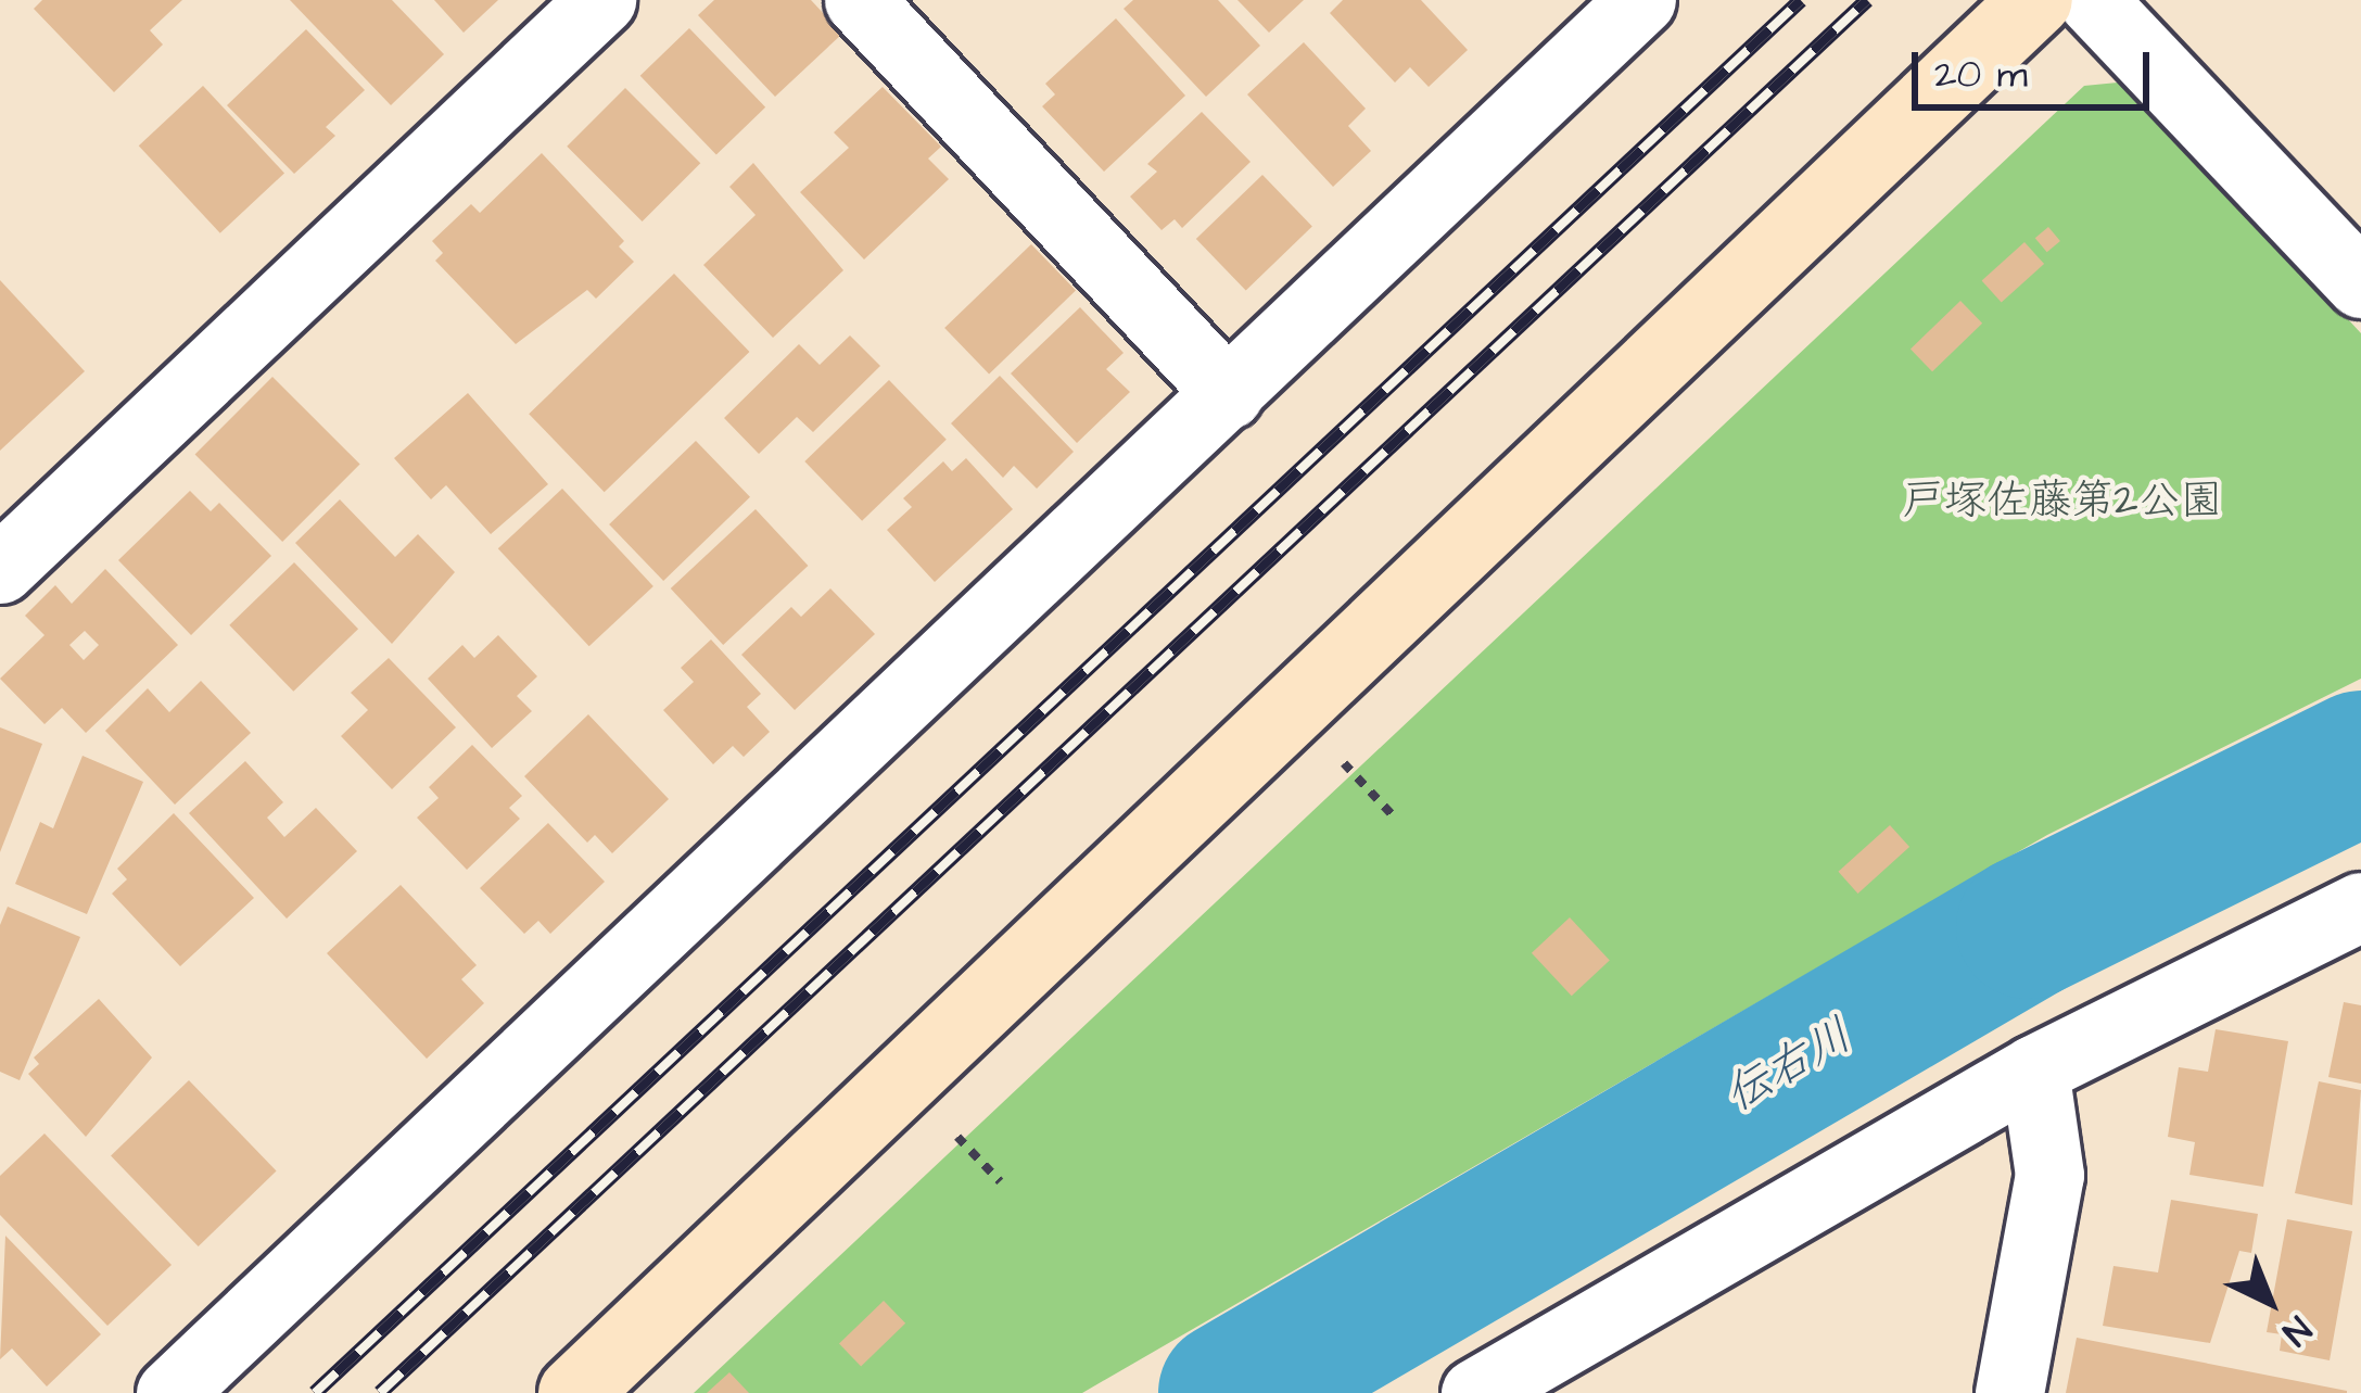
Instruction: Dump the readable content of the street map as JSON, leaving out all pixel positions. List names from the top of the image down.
{
  "water": ["伝右川"],
  "parks": ["戸塚佐藤第2公園"],
  "scale_bar": "20 m",
  "north": "bottom right"
}
